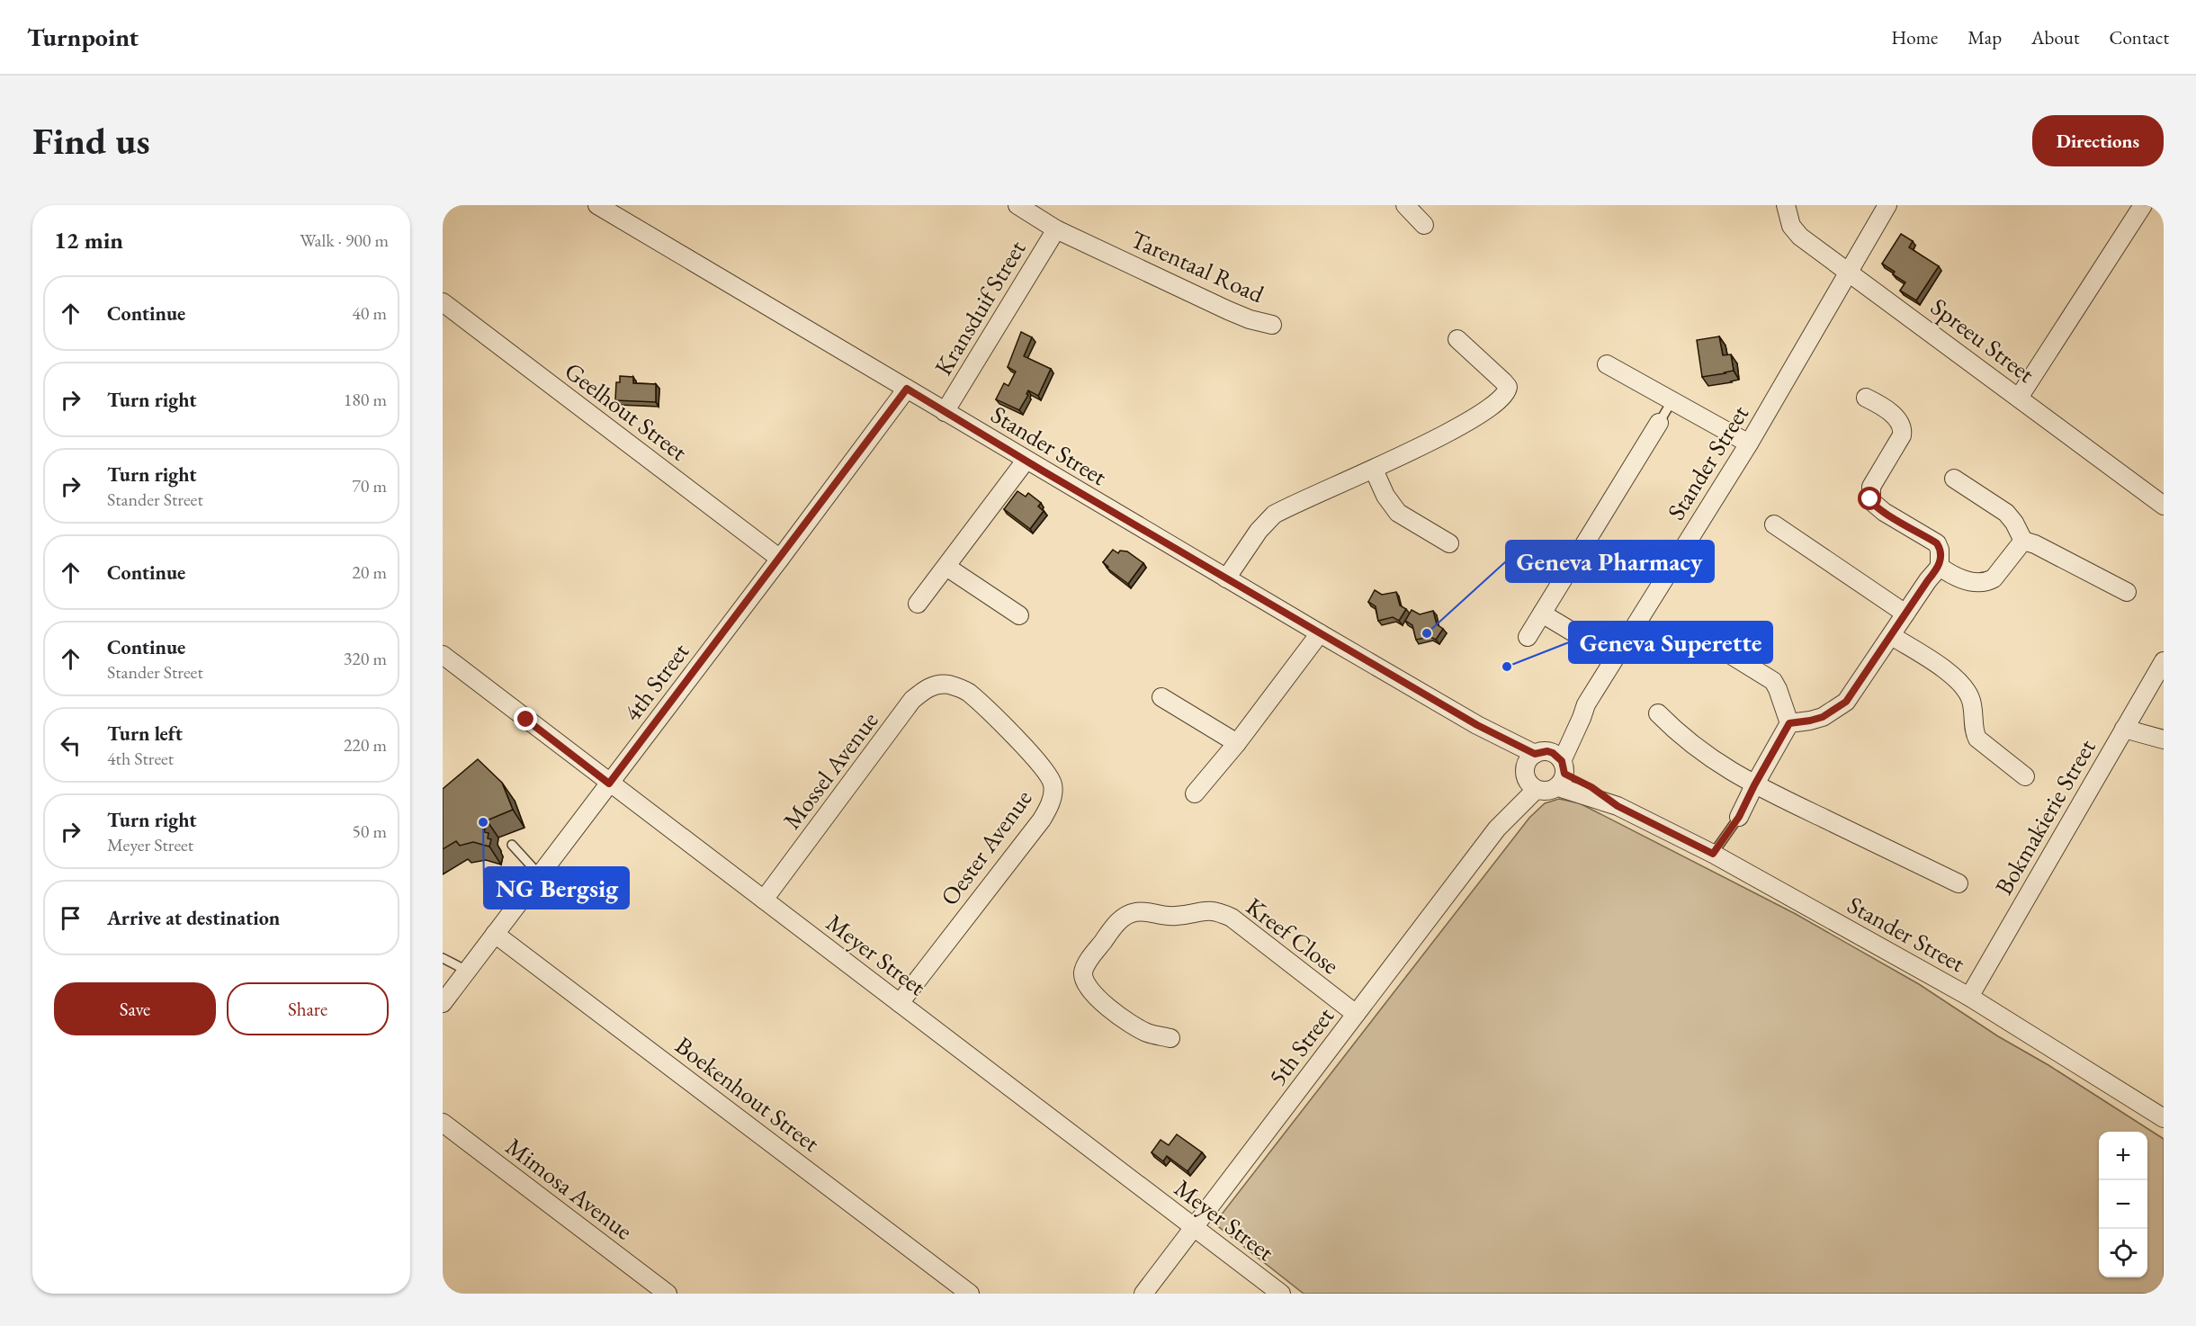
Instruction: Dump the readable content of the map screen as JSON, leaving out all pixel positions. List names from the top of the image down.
{
  "streets": {
    "street": [
      "Tarentaal Road",
      "Kransduif Street",
      "Spreeu Street",
      "Geelhout Street",
      "Stander Street",
      "4th Street",
      "Mossel Avenue",
      "Bokmakierie Street",
      "Oester Avenue",
      "Kreef Close",
      "Meyer Street",
      "5th Street",
      "Boekenhout Street",
      "Mimosa Avenue"
    ]
  },
  "crossings": [
    ["Tarentaal Road", "Kransduif Street"],
    ["Kransduif Street", "Stander Street"],
    ["Spreeu Street", "Stander Street"],
    ["Geelhout Street", "4th Street"],
    ["Stander Street", "4th Street"],
    ["Stander Street", "Bokmakierie Street"],
    ["Stander Street", "5th Street"],
    ["4th Street", "Meyer Street"],
    ["4th Street", "Boekenhout Street"],
    ["Mossel Avenue", "Oester Avenue"],
    ["Mossel Avenue", "Meyer Street"],
    ["Oester Avenue", "Meyer Street"],
    ["Kreef Close", "5th Street"],
    ["Meyer Street", "5th Street"]
  ],
  "places": ["Geneva Pharmacy", "Geneva Superette", "NG Bergsig"],
  "page": {
    "header": "Turnpoint",
    "nav": [
      "Home",
      "Map",
      "About",
      "Contact"
    ],
    "buttons": [
      "Directions",
      ["Save", "Share"]
    ],
    "title": "Find us",
    "heading": ["12 min", "Walk · 900 m"],
    "list": [
      ["Continue", "40 m"],
      ["Turn right", "180 m"],
      ["Turn right", "Stander Street", "70 m"],
      ["Continue", "20 m"],
      ["Continue", "Stander Street", "320 m"],
      ["Turn left", "4th Street", "220 m"],
      ["Turn right", "Meyer Street", "50 m"],
      "Arrive at destination"
    ],
    "map_buttons": ["+", "−"]
  }
}
